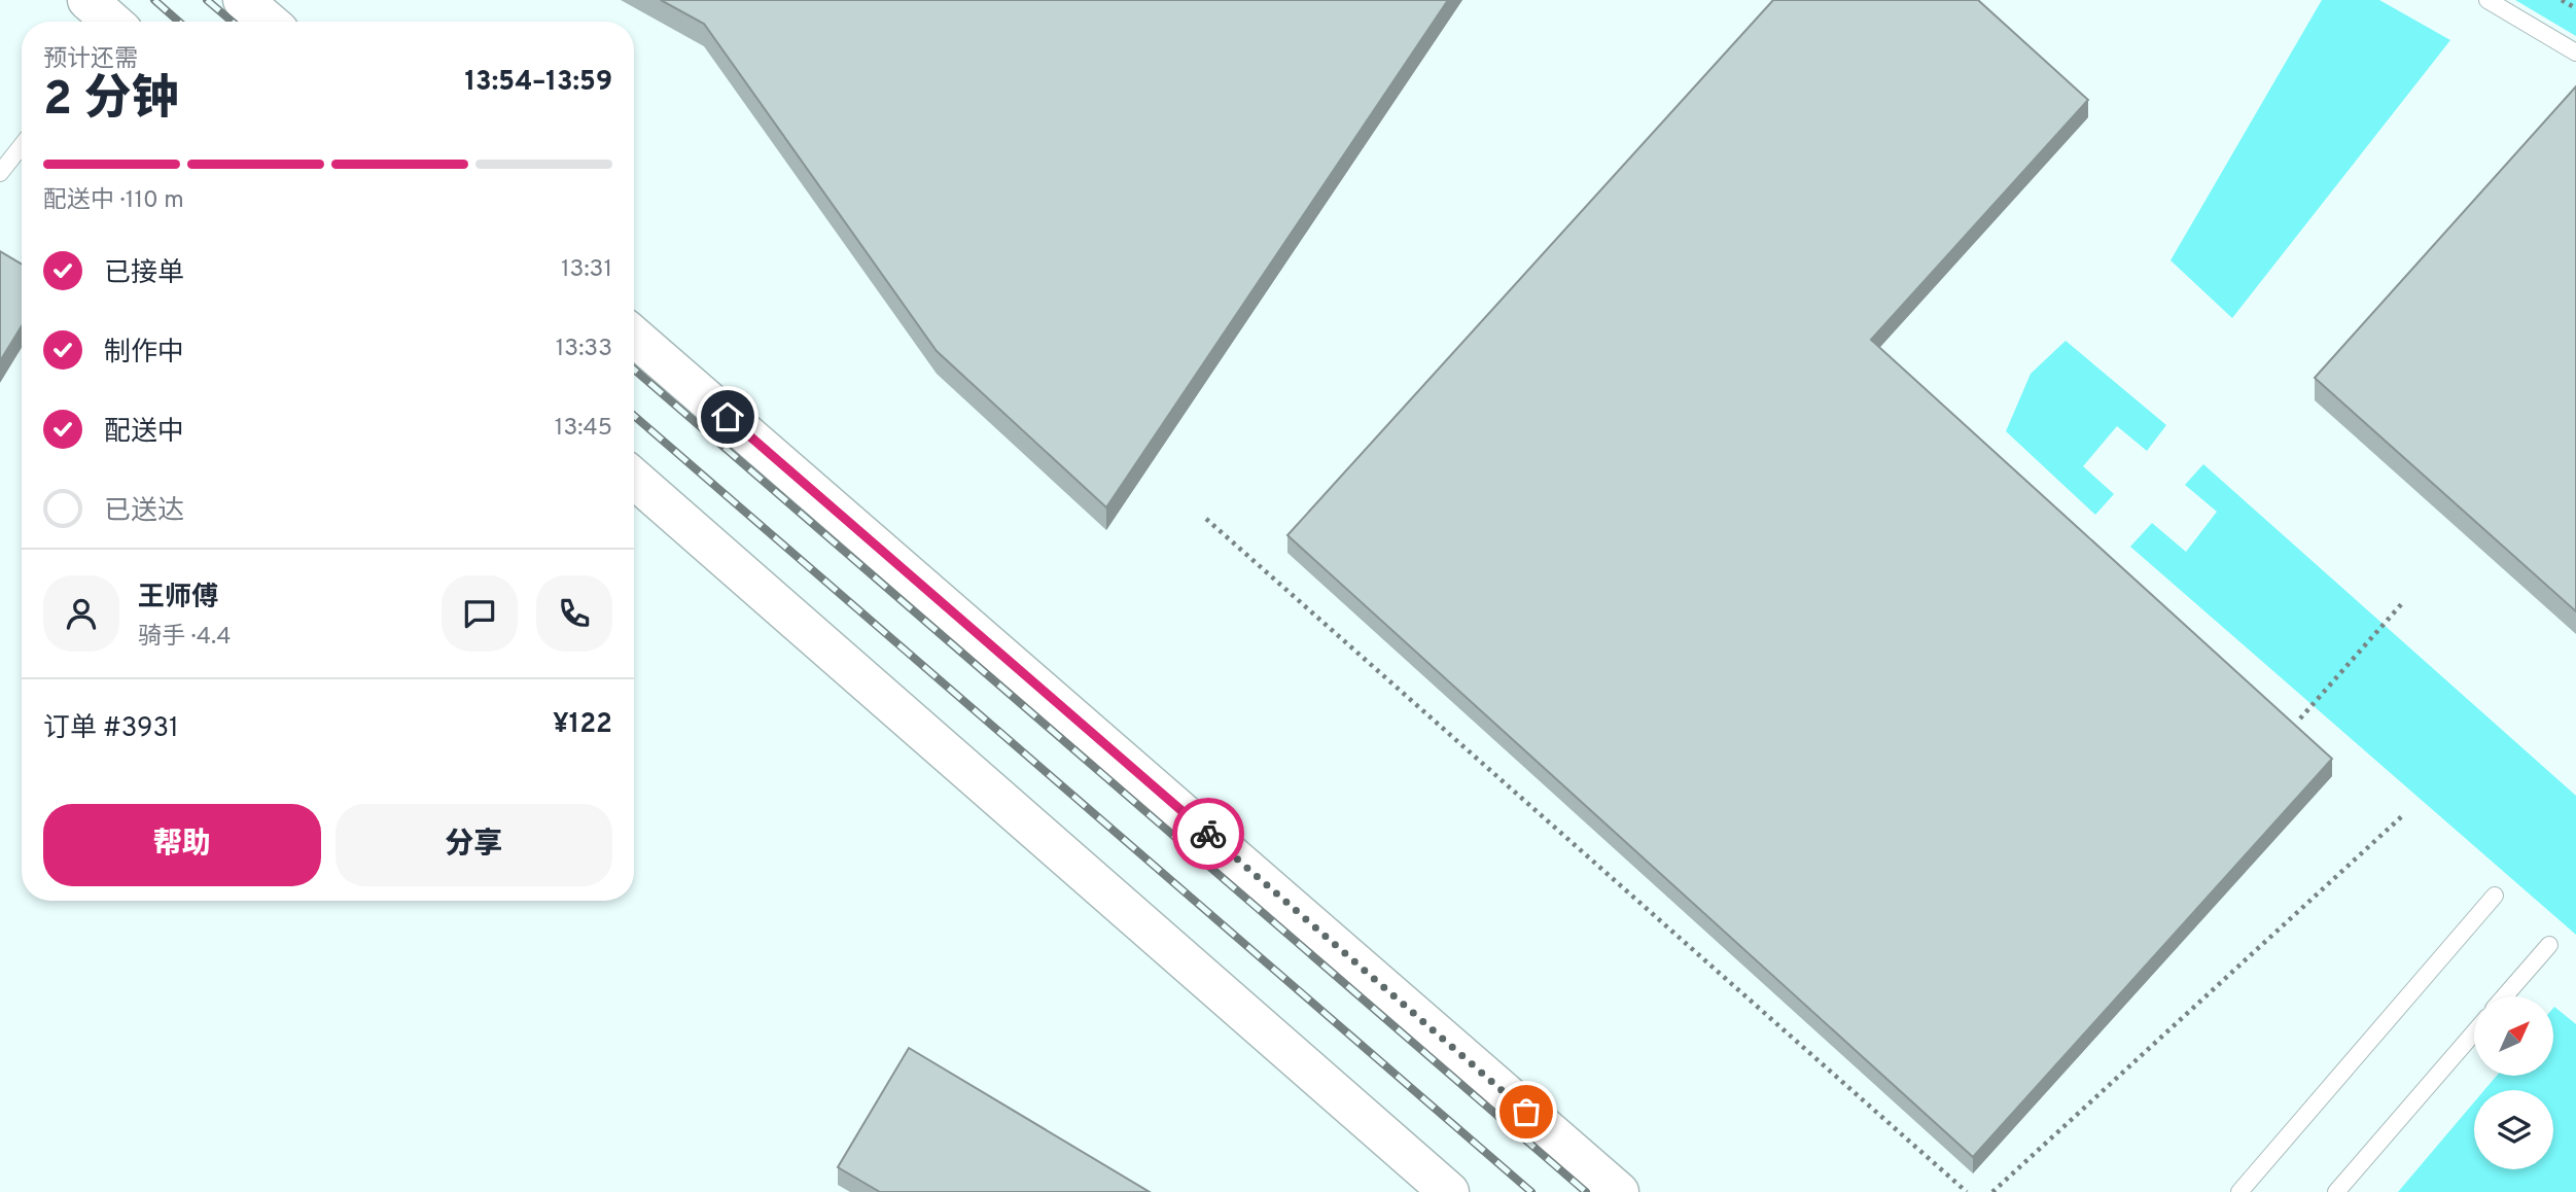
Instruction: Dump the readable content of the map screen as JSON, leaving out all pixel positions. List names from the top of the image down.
{
  "north": "top right",
  "page": {
    "heading": ["2 分钟", "预计还需", "13:54–13:59"],
    "panel": [
      "王师傅",
      "骑手 · 4.4",
      "订单 #3931",
      "¥122"
    ],
    "bar": "配送中 · 110 m",
    "list": [
      ["已接单", "13:31"],
      ["制作中", "13:33"],
      ["配送中", "13:45"],
      "已送达"
    ],
    "buttons": ["帮助", "分享"]
  }
}
